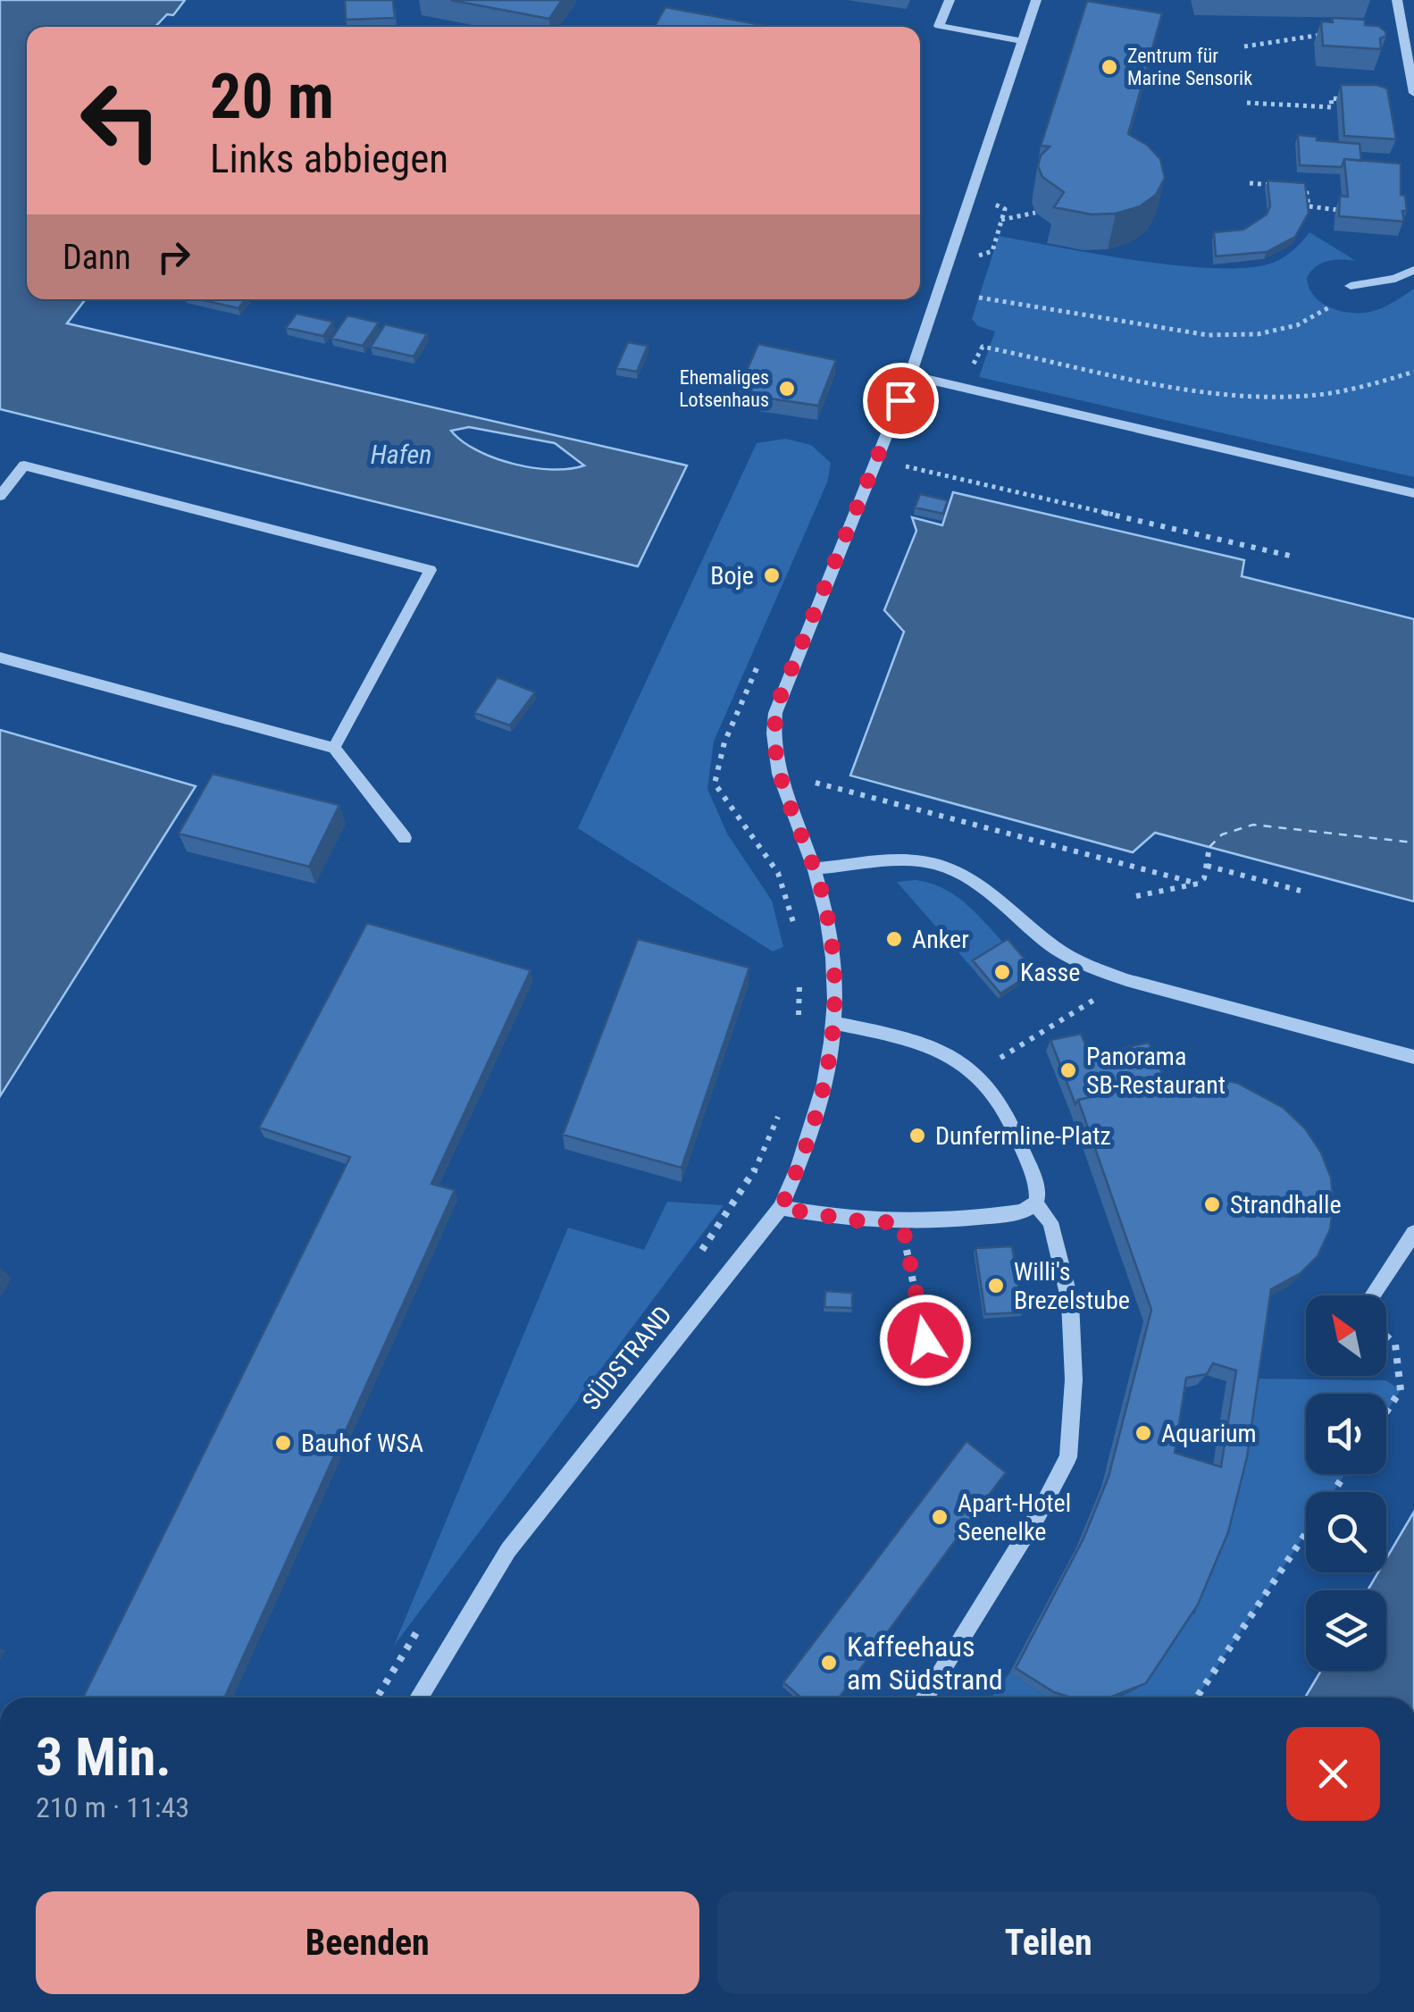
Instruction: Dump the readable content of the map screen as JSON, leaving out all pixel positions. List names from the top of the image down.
{
  "streets": {
    "street": ["SÜDSTRAND"]
  },
  "water": ["Hafen"],
  "places": [
    "Zentrum für Marine Sensorik",
    "Ehemaliges Lotsenhaus",
    "Boje",
    "Anker",
    "Kasse",
    "Panorama SB-Restaurant",
    "Dunfermline-Platz",
    "Strandhalle",
    "Willi's Brezelstube",
    "Aquarium",
    "Bauhof WSA",
    "Apart-Hotel Seenelke",
    "Kaffeehaus am Südstrand"
  ],
  "north": "top left",
  "page": {
    "turn": ["20 m", "Links abbiegen"],
    "then": "Dann",
    "heading": ["3 Min.", "210 m · 11:43"],
    "buttons": ["Beenden", "Teilen"]
  }
}
